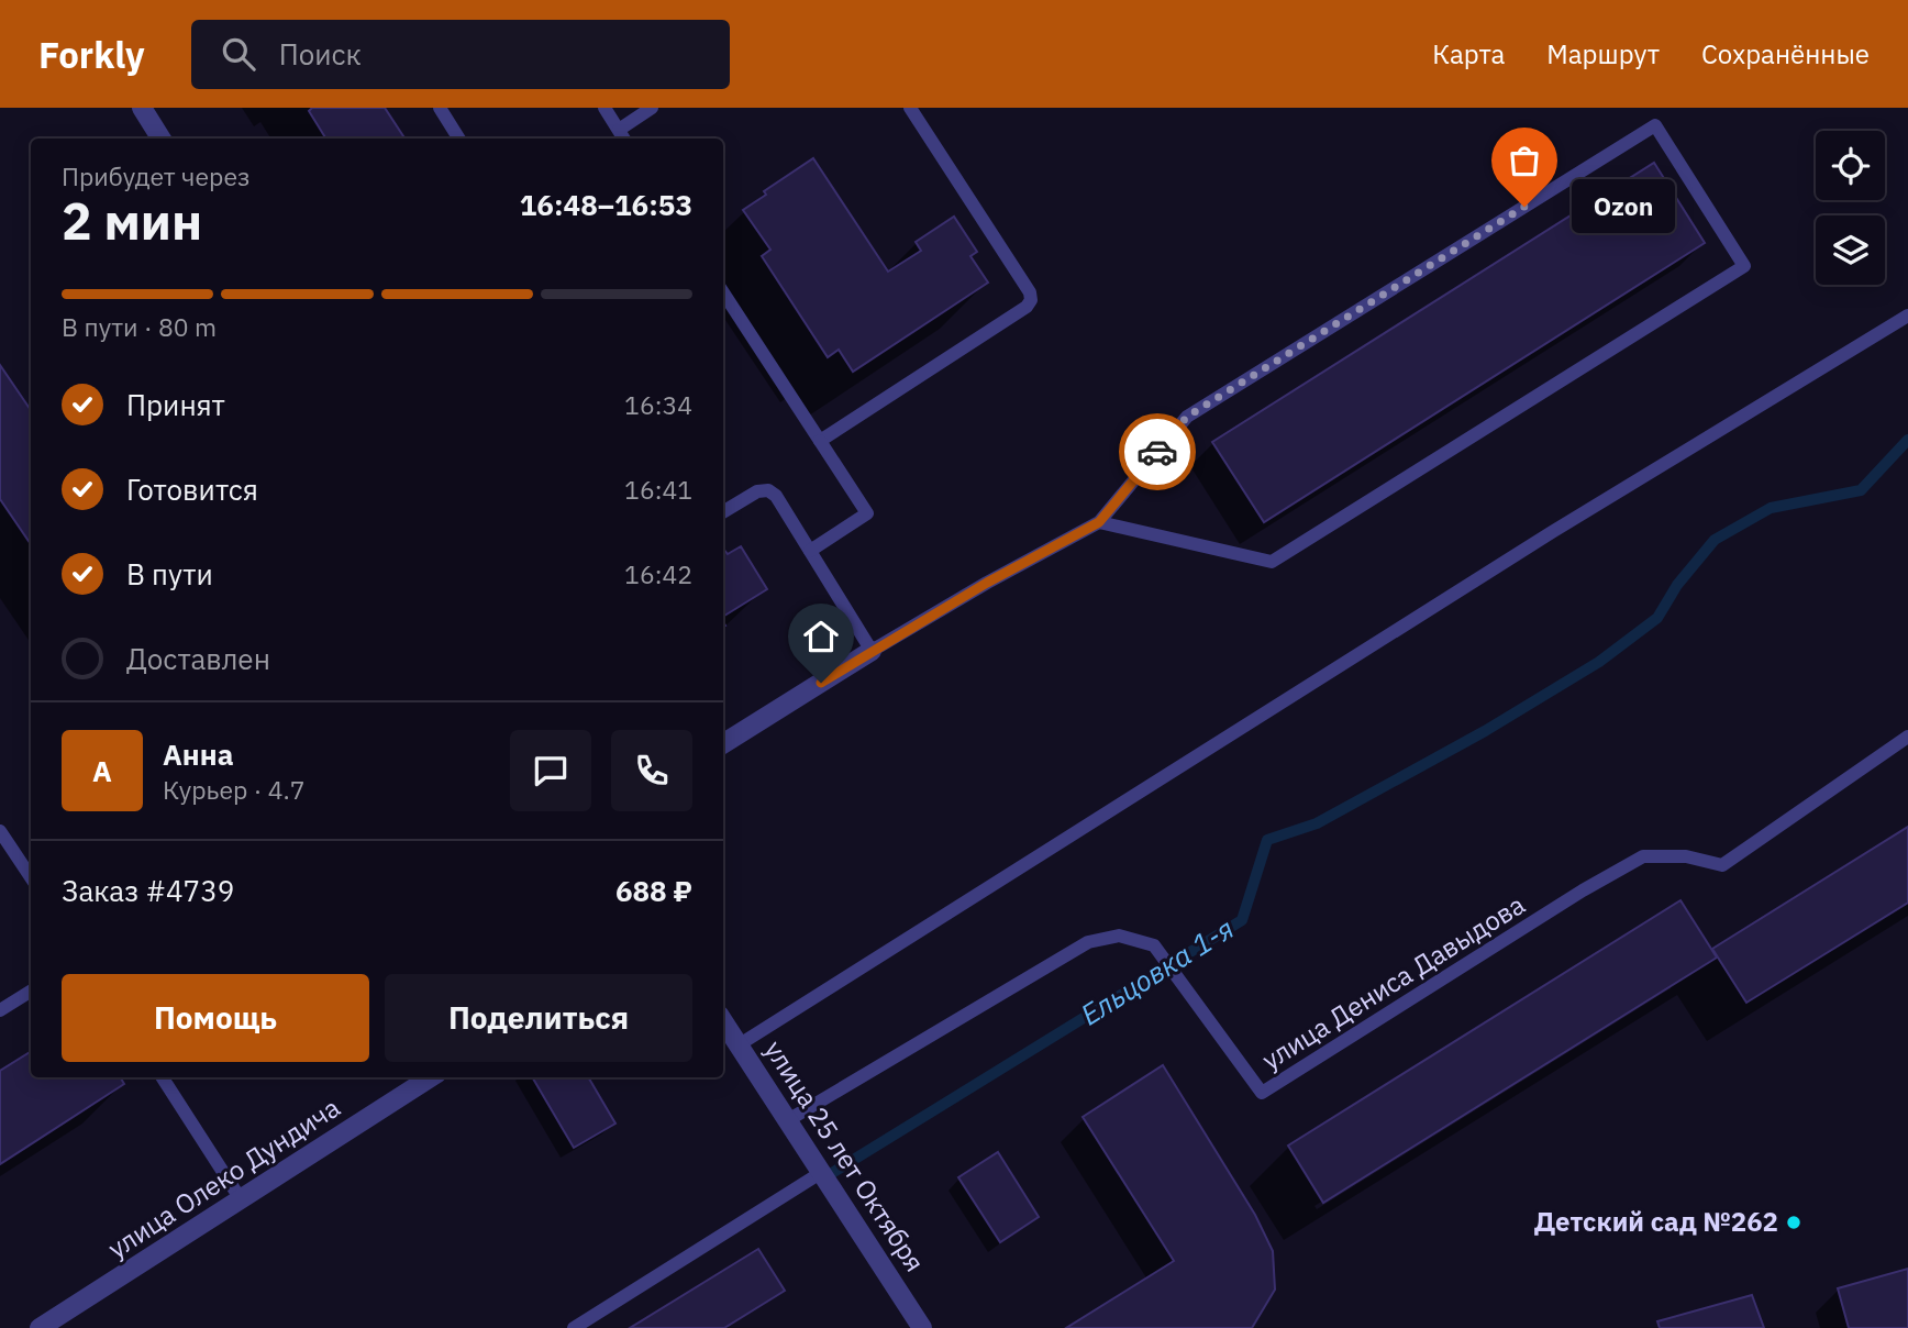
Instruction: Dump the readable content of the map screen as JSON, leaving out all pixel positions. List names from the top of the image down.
{
  "streets": {
    "street": ["улица 25 лет Октября", "улица Олеко Дундича"],
    "lane": ["улица Дениса Давыдова"]
  },
  "crossings": [
    ["улица Дениса Давыдова", "улица 25 лет Октября"]
  ],
  "water": ["Ельцовка 1-я"],
  "places": ["Ozon", "Детский сад №262"],
  "page": {
    "header": "Forkly",
    "search": "Поиск",
    "nav": ["Карта", "Маршрут", "Сохранённые"],
    "heading": ["2 мин", "Прибудет через", "16:48–16:53"],
    "panel": [
      "Анна",
      "Курьер · 4.7",
      "Заказ #4739",
      "688 ₽"
    ],
    "bubble": "Ozon",
    "bar": "В пути · 80 m",
    "list": [
      ["Принят", "16:34"],
      ["Готовится", "16:41"],
      ["В пути", "16:42"],
      "Доставлен"
    ],
    "round": "А",
    "buttons": ["Помощь", "Поделиться"]
  }
}
